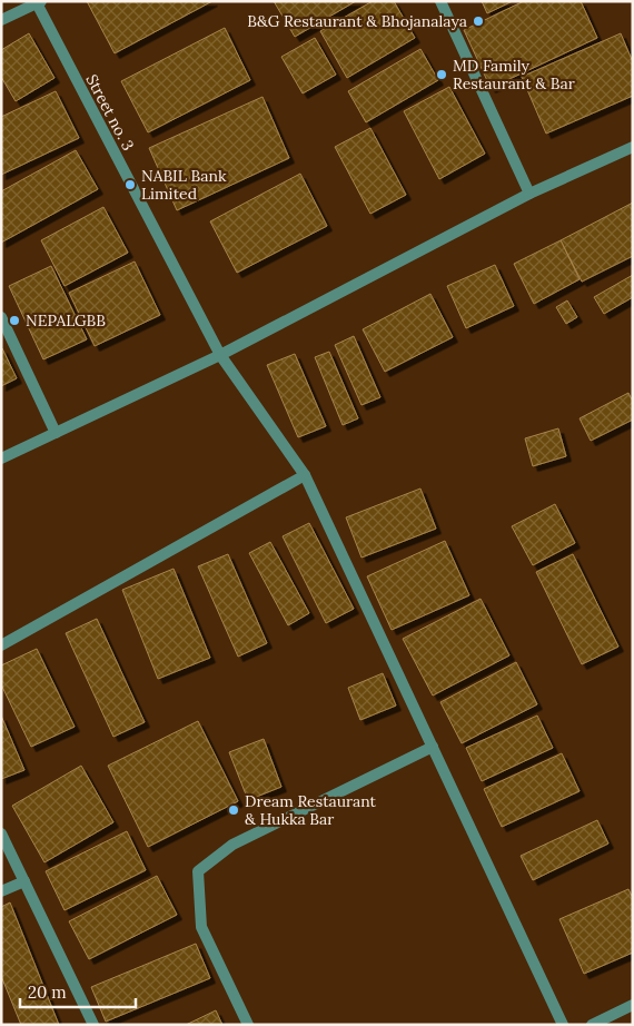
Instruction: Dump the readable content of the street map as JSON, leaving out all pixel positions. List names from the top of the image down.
{
  "streets": {
    "street": ["Street no. 3"]
  },
  "places": [
    "B&G Restaurant & Bhojanalaya",
    "MD Family Restaurant & Bar",
    "NABIL Bank Limited",
    "NEPALGBB",
    "Dream Restaurant & Hukka Bar"
  ],
  "scale_bar": "20 m"
}
